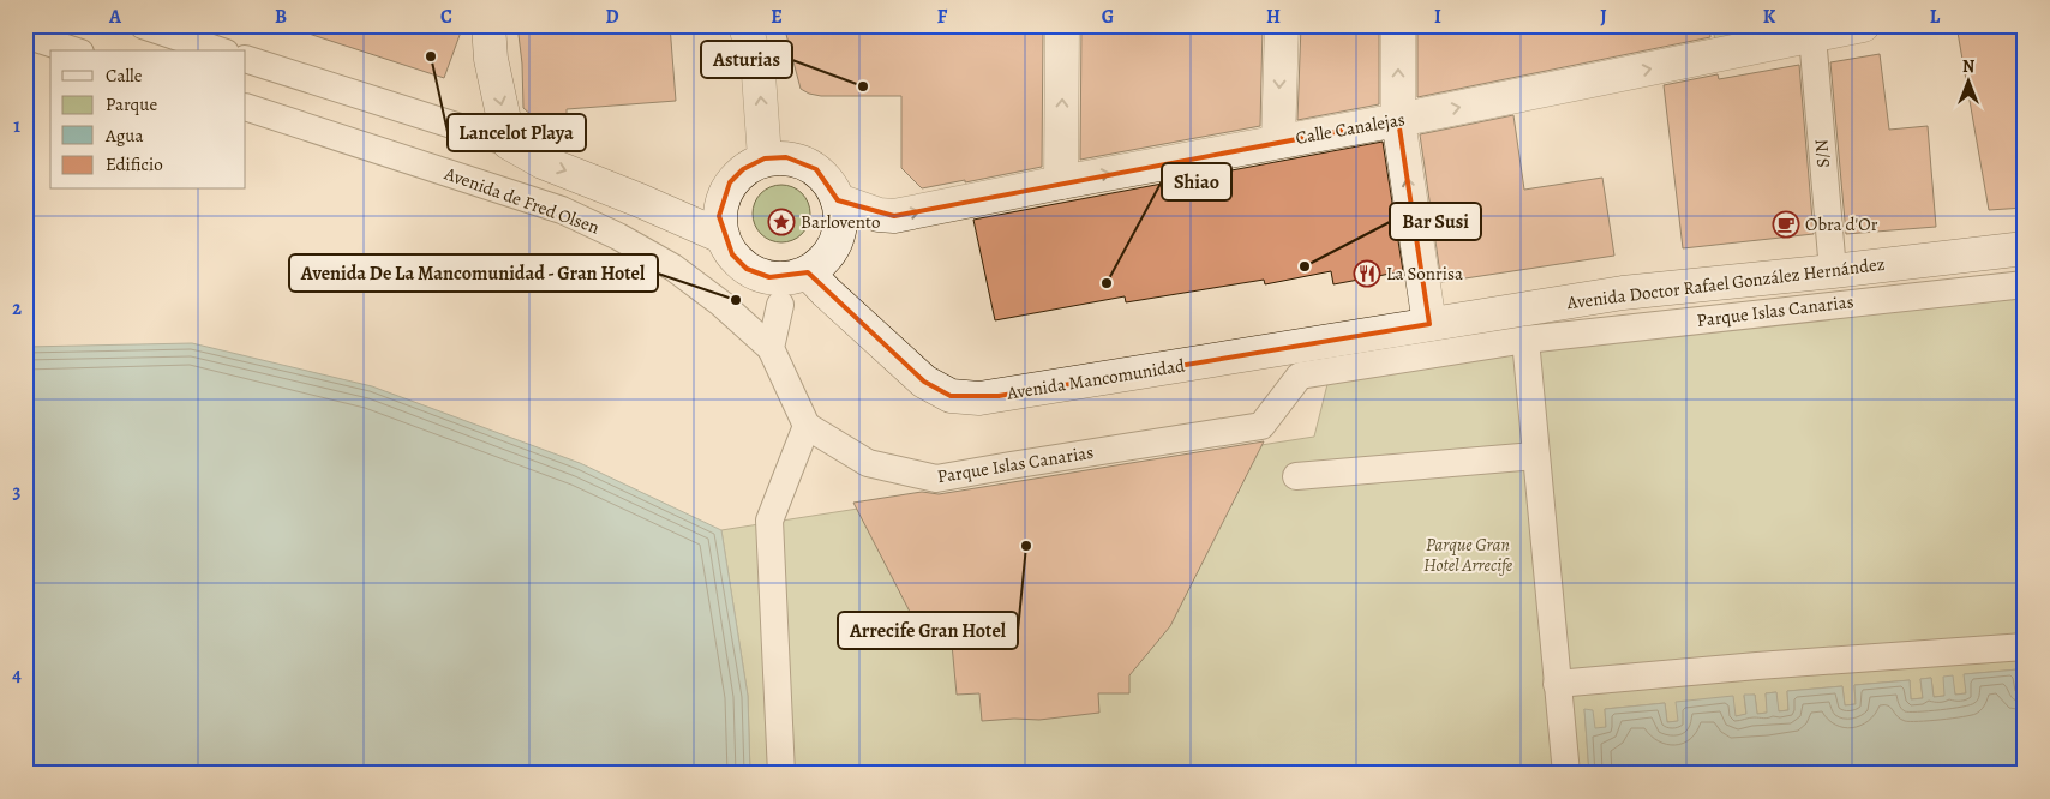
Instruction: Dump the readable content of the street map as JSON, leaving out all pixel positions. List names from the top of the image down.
{
  "streets": {
    "main road": ["Calle Canalejas", "Avenida Doctor Rafael González Hernández", "Avenida Mancomunidad"],
    "street": ["S/N", "Avenida de Fred Olsen", "Parque Islas Canarias"]
  },
  "crossings": [
    ["Calle Canalejas", "S/N"],
    ["Calle Canalejas", "Avenida Mancomunidad"],
    ["S/N", "Avenida Doctor Rafael González Hernández"],
    ["Avenida Doctor Rafael González Hernández", "Avenida Mancomunidad"]
  ],
  "one_way": ["Calle Canalejas"],
  "parks": ["Parque Gran Hotel Arrecife"],
  "places": {
    "other": [
      "Lancelot Playa",
      "Asturias",
      "Bar Susi",
      "Shiao",
      "Avenida De La Mancomunidad - Gran Hotel",
      "Arrecife Gran Hotel"
    ],
    "place": ["Barlovento"],
    "cafe": ["Obra d'Or"],
    "restaurant": ["La Sonrisa"]
  },
  "legend": [
    "Calle",
    "Parque",
    "Agua",
    "Edificio"
  ],
  "north": "top",
  "grid": {
    "columns": [
      "A",
      "B",
      "C",
      "D",
      "E",
      "F",
      "G",
      "H",
      "I",
      "J",
      "K",
      "L"
    ],
    "rows": [
      "1",
      "2",
      "3",
      "4"
    ]
  }
}
